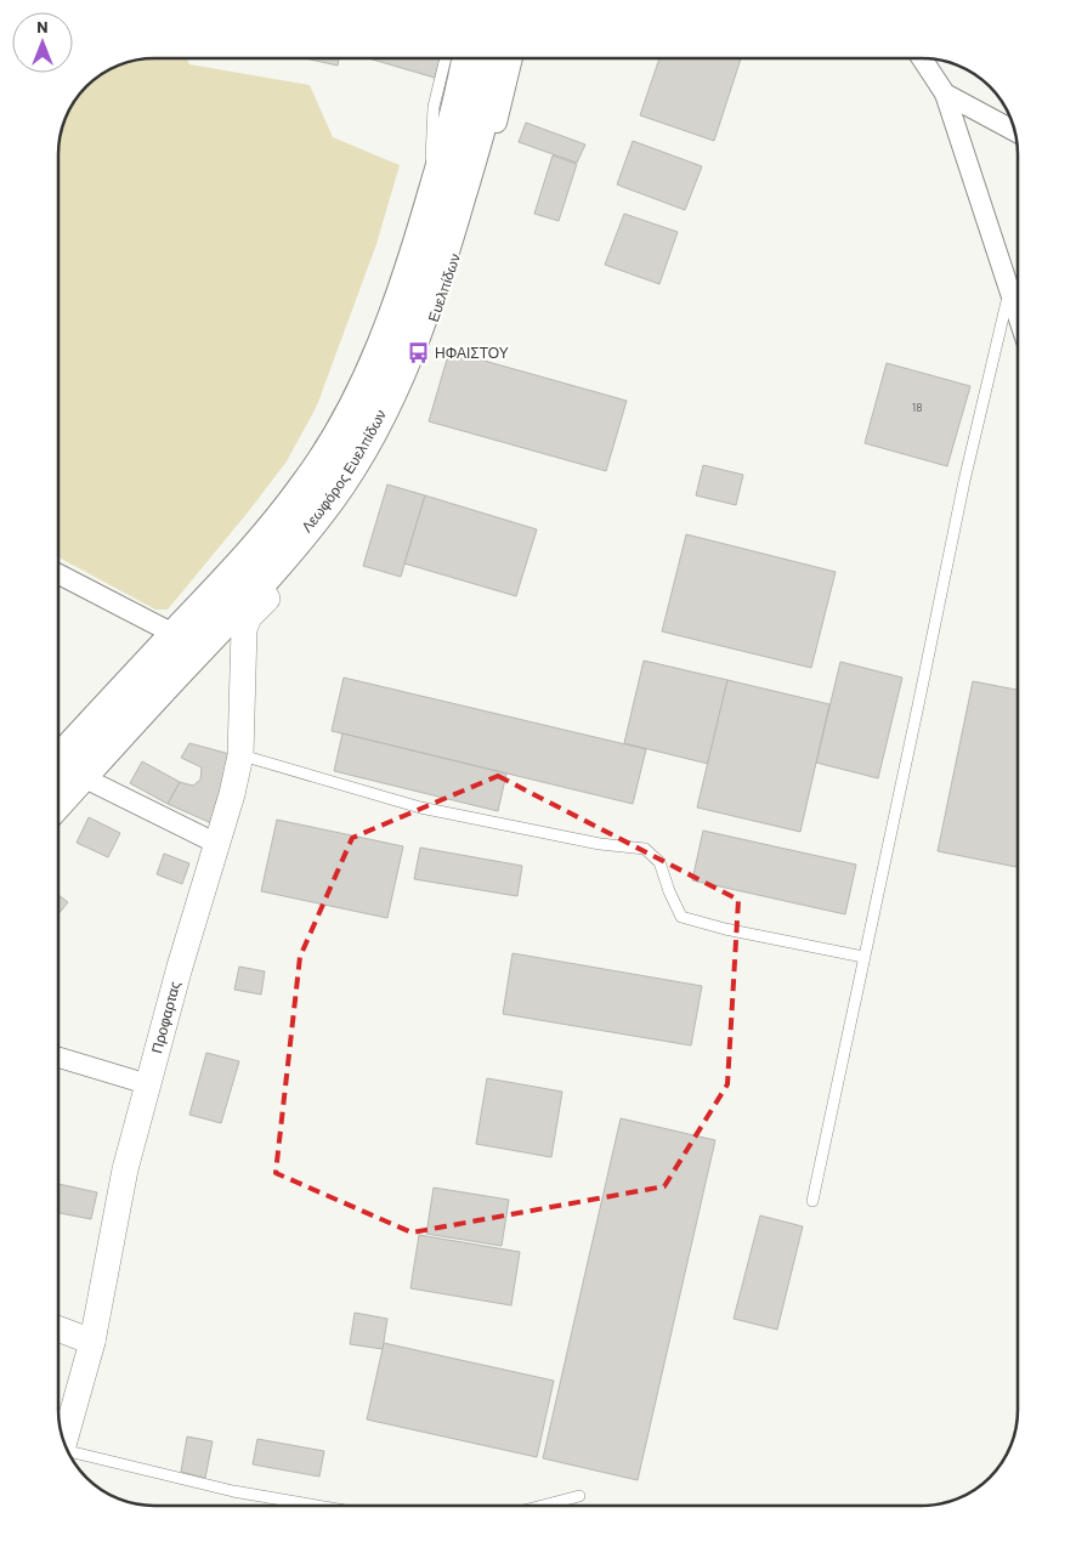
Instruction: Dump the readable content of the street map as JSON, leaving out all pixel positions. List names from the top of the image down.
{
  "streets": {
    "main road": ["Λεωφόρος Ευελπίδων"],
    "street": ["Προφαρτας"]
  },
  "crossings": [
    ["Λεωφόρος Ευελπίδων", "Προφαρτας"]
  ],
  "places": {
    "bus stop": ["ΗΦΑΙΣΤΟΥ"]
  },
  "house_numbers": ["18"],
  "north": "top"
}
